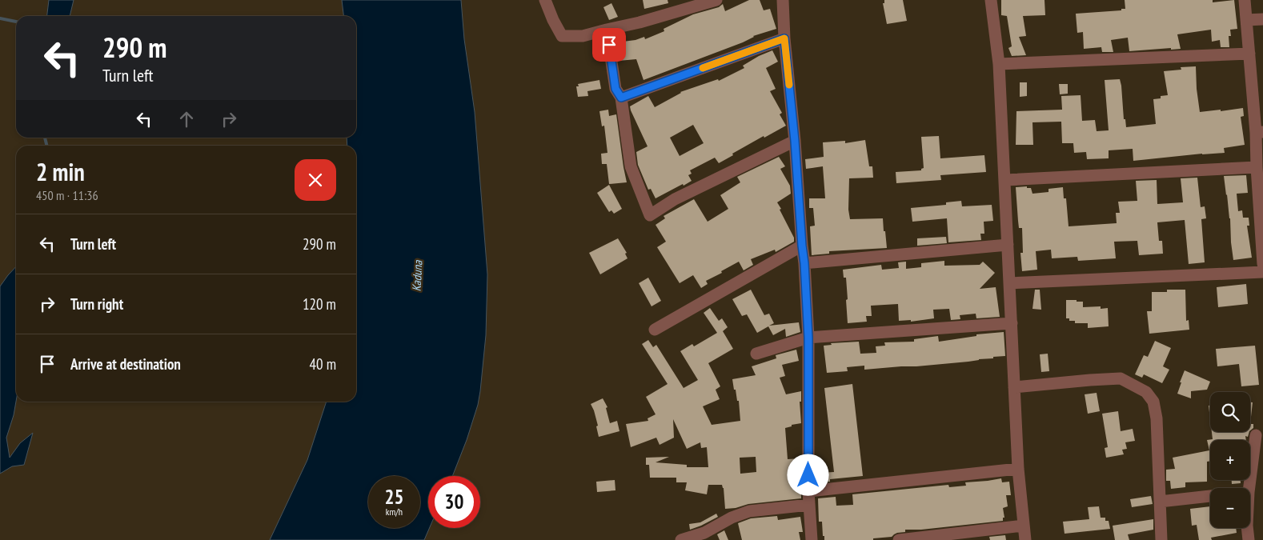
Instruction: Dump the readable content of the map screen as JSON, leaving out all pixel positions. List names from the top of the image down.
{
  "water": ["Kaduna"],
  "page": {
    "turn": ["290 m", "Turn left"],
    "heading": ["2 min", "450 m · 11:36"],
    "list": [
      {
        "name": "Turn left",
        "value": "290 m"
      },
      {
        "name": "Turn right",
        "value": "120 m"
      },
      {
        "name": "Arrive at destination",
        "value": "40 m"
      }
    ],
    "map_buttons": ["+", "−"],
    "speed": "25 km/h",
    "limit": "30"
  }
}
